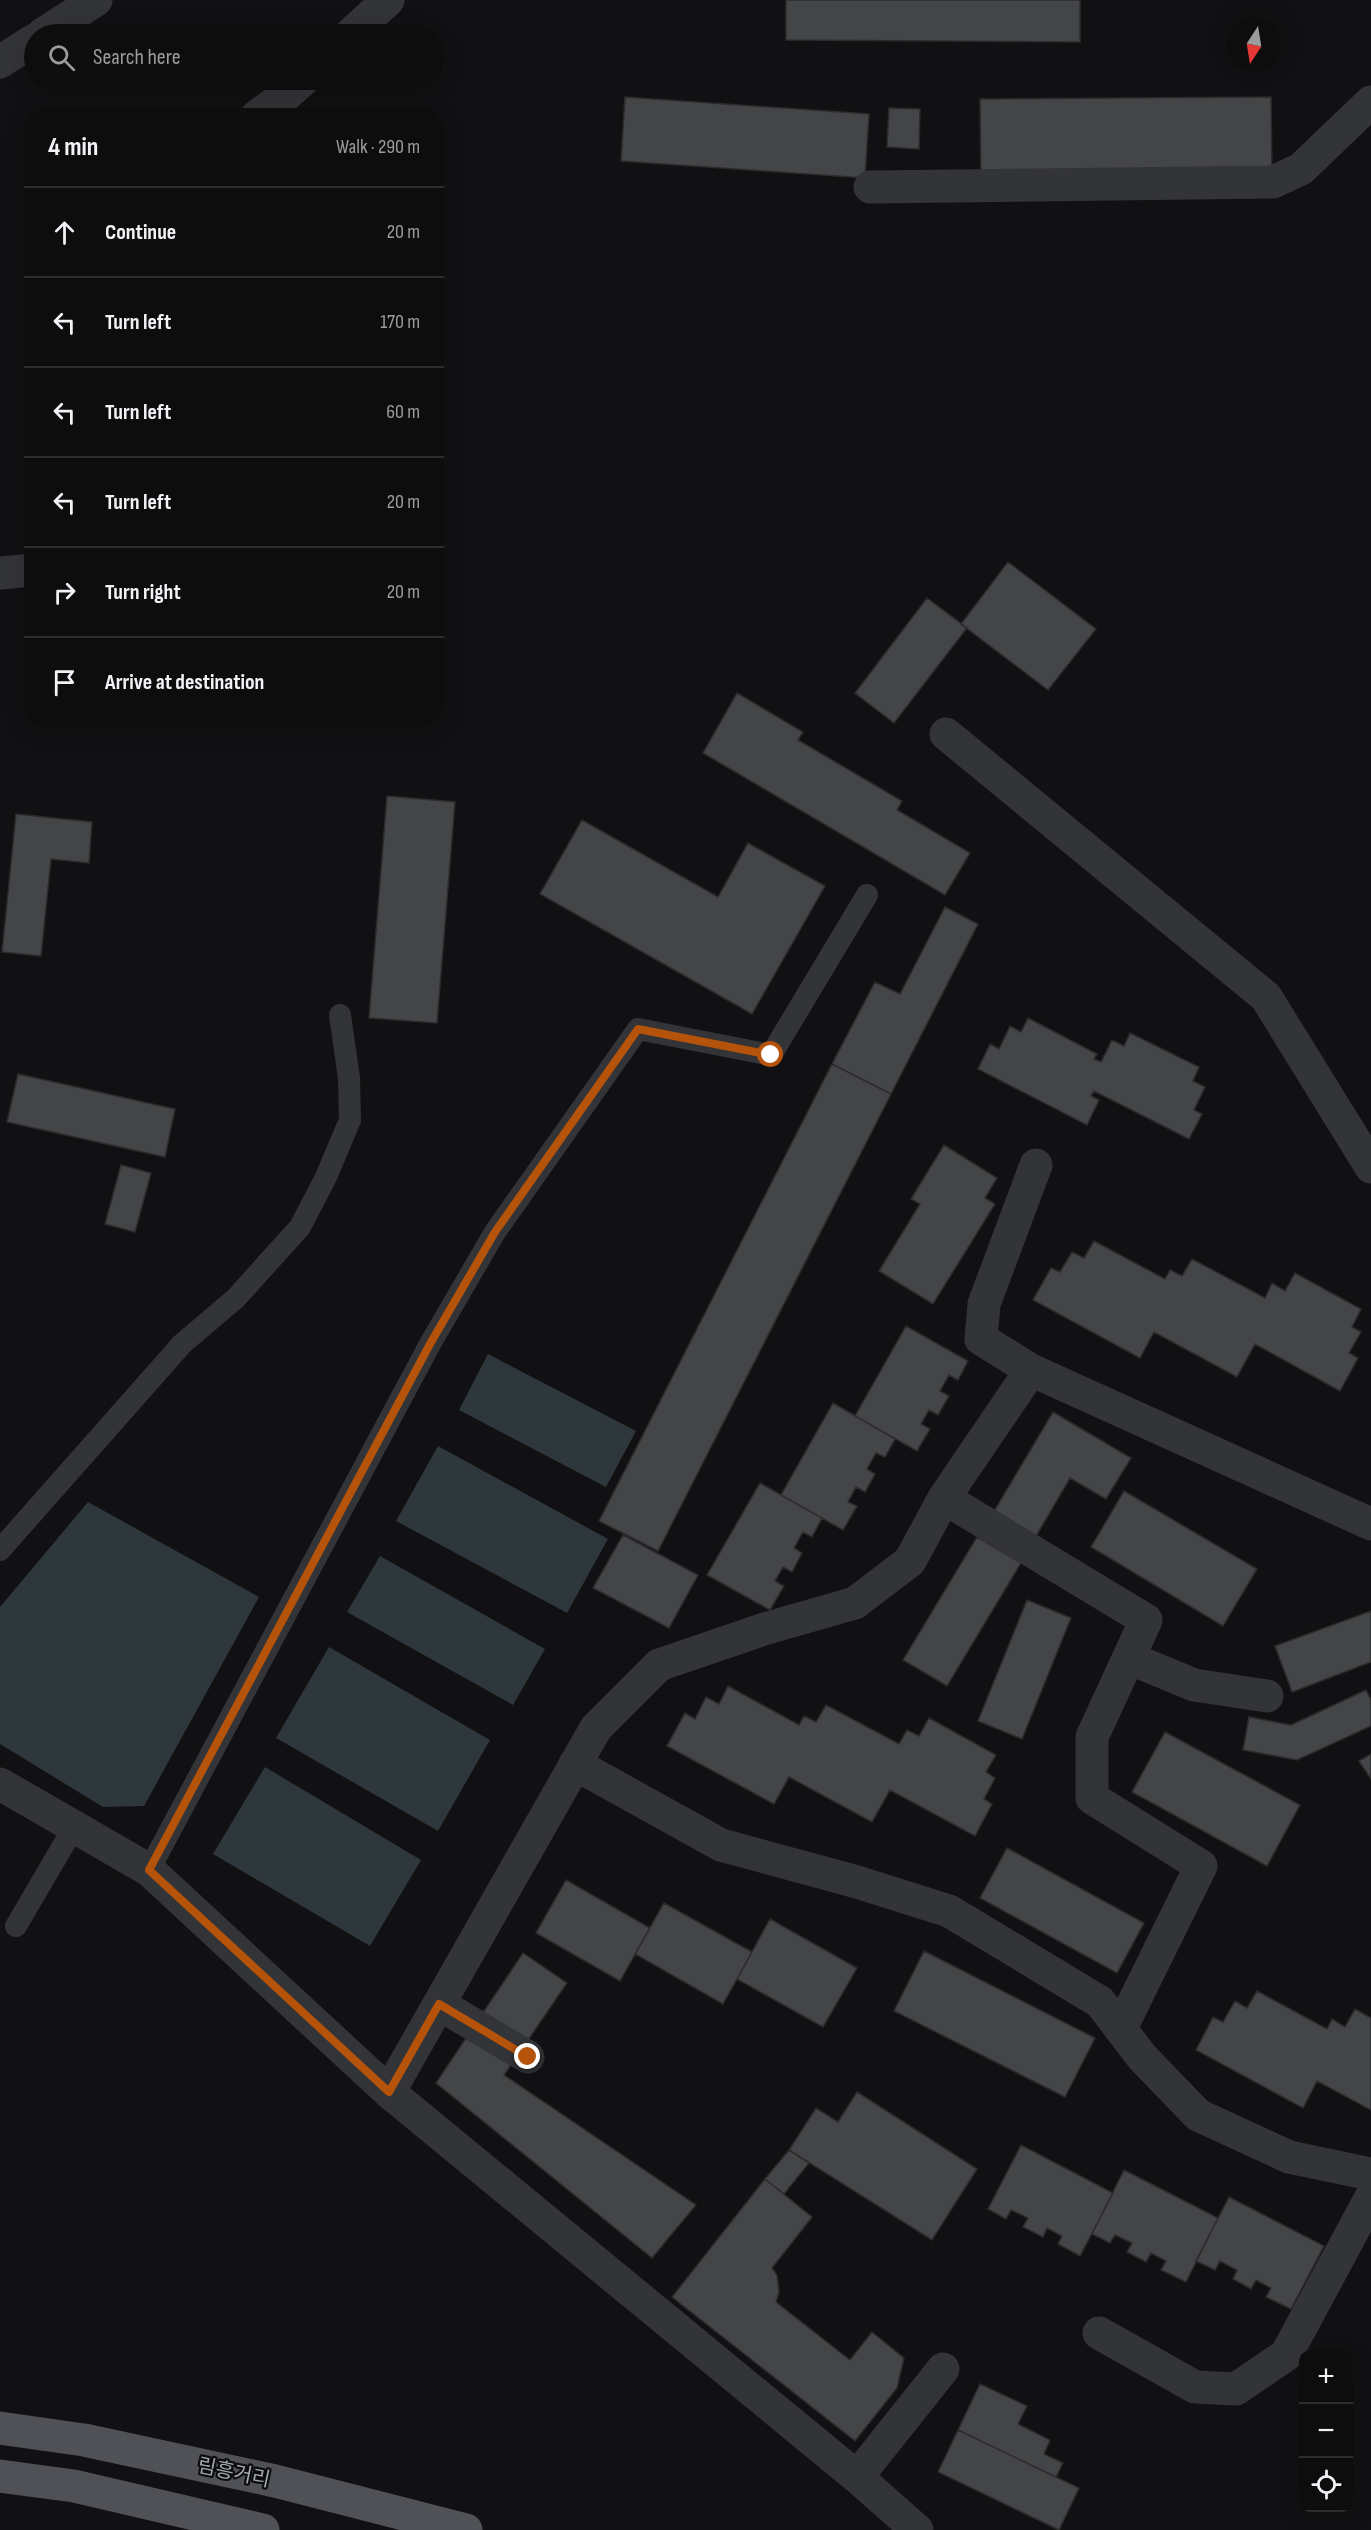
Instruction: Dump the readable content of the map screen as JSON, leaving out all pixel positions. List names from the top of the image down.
{
  "streets": {
    "main road": ["림흥거리"]
  },
  "north": "bottom",
  "page": {
    "search": "Search here",
    "heading": ["4 min", "Walk · 290 m"],
    "list": [
      ["Continue", "20 m"],
      ["Turn left", "170 m"],
      ["Turn left", "60 m"],
      ["Turn left", "20 m"],
      ["Turn right", "20 m"],
      "Arrive at destination"
    ],
    "map_buttons": ["+", "−"]
  }
}
